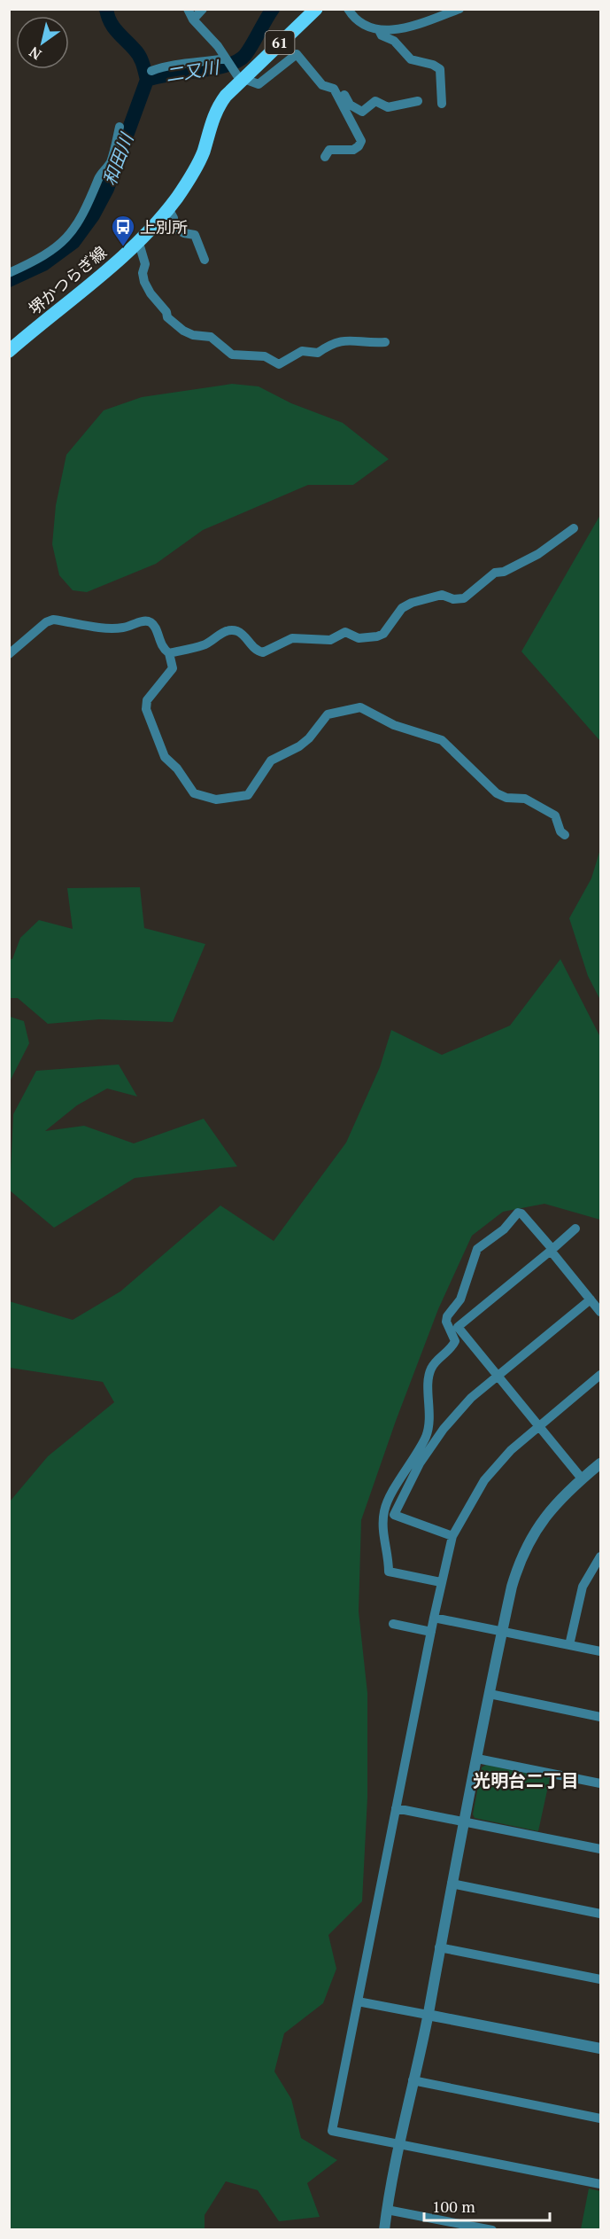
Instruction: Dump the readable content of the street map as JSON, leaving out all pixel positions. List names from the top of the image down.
{
  "streets": {
    "main road": ["61", "堺かつらぎ線"]
  },
  "districts": ["光明台二丁目"],
  "water": ["二又川", "和田川"],
  "places": {
    "bus stop": ["上別所"]
  },
  "scale_bar": "100 m",
  "north": "bottom left"
}
